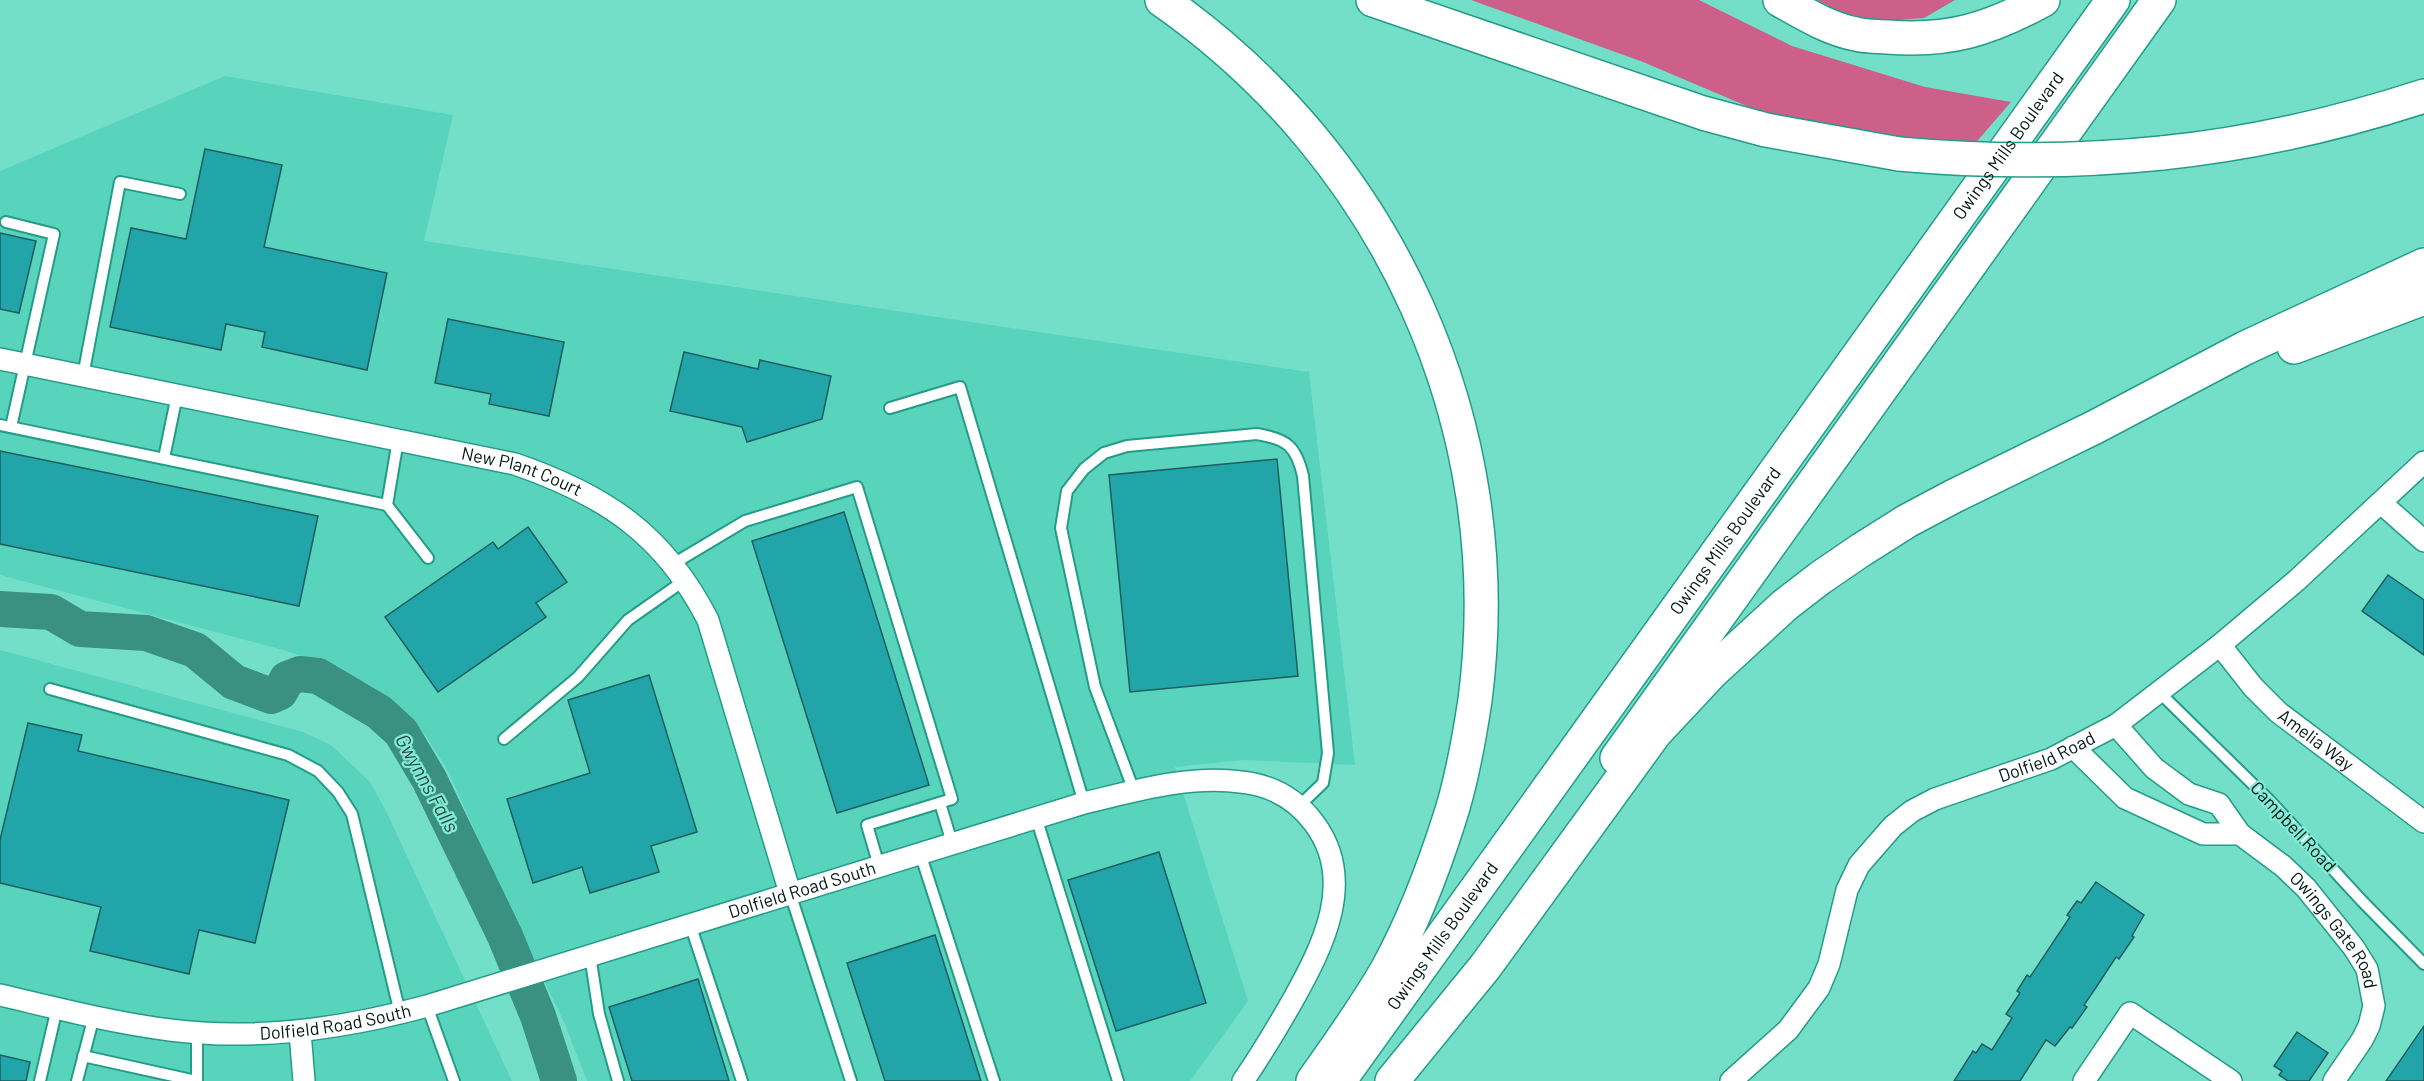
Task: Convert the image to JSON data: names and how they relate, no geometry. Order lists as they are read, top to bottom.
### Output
{
  "streets": {
    "main road": ["Owings Mills Boulevard"],
    "street": [
      "New Plant Court",
      "Amelia Way",
      "Dolfield Road",
      "Dolfield Road South",
      "Owings Gate Road"
    ],
    "lane": ["Campbell Road"]
  },
  "crossings": [
    ["New Plant Court", "Dolfield Road South"],
    ["Amelia Way", "Dolfield Road"],
    ["Dolfield Road", "Campbell Road"],
    ["Dolfield Road", "Owings Gate Road"]
  ],
  "water": ["Gwynns Falls"]
}
